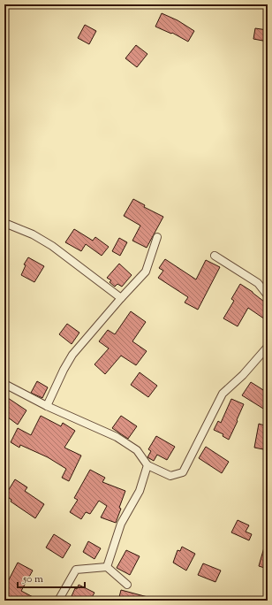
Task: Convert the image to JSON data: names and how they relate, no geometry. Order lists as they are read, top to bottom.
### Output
{
  "scale_bar": "50 m"
}
